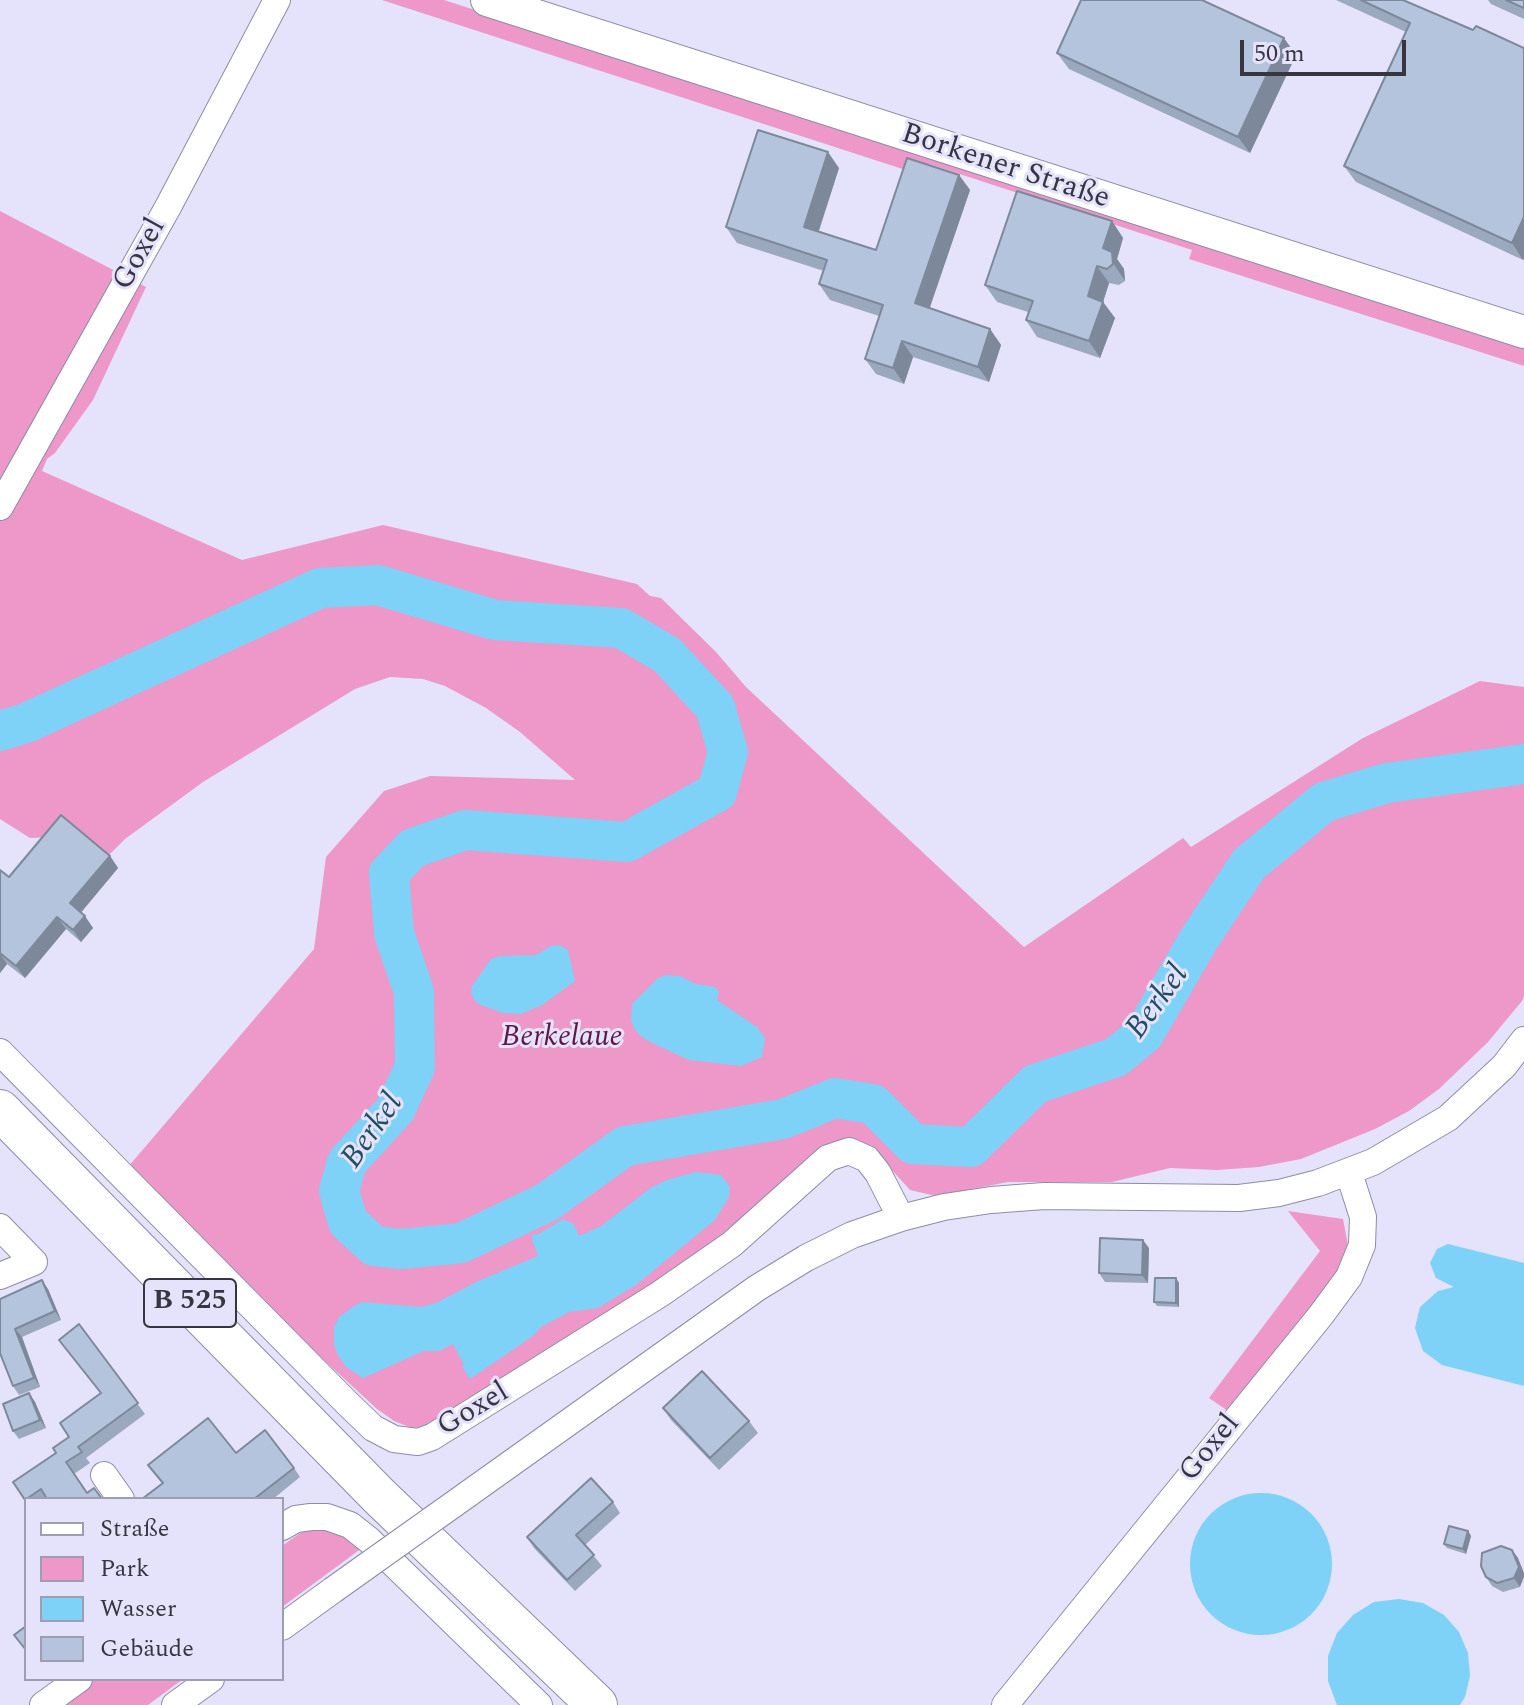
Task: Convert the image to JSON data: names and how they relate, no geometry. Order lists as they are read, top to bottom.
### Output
{
  "streets": {
    "main road": ["B 525"],
    "street": ["Borkener Straße", "Goxel"]
  },
  "water": ["Berkel"],
  "parks": ["Berkelaue"],
  "legend": [
    "Straße",
    "Park",
    "Wasser",
    "Gebäude"
  ],
  "scale_bar": "50 m"
}
